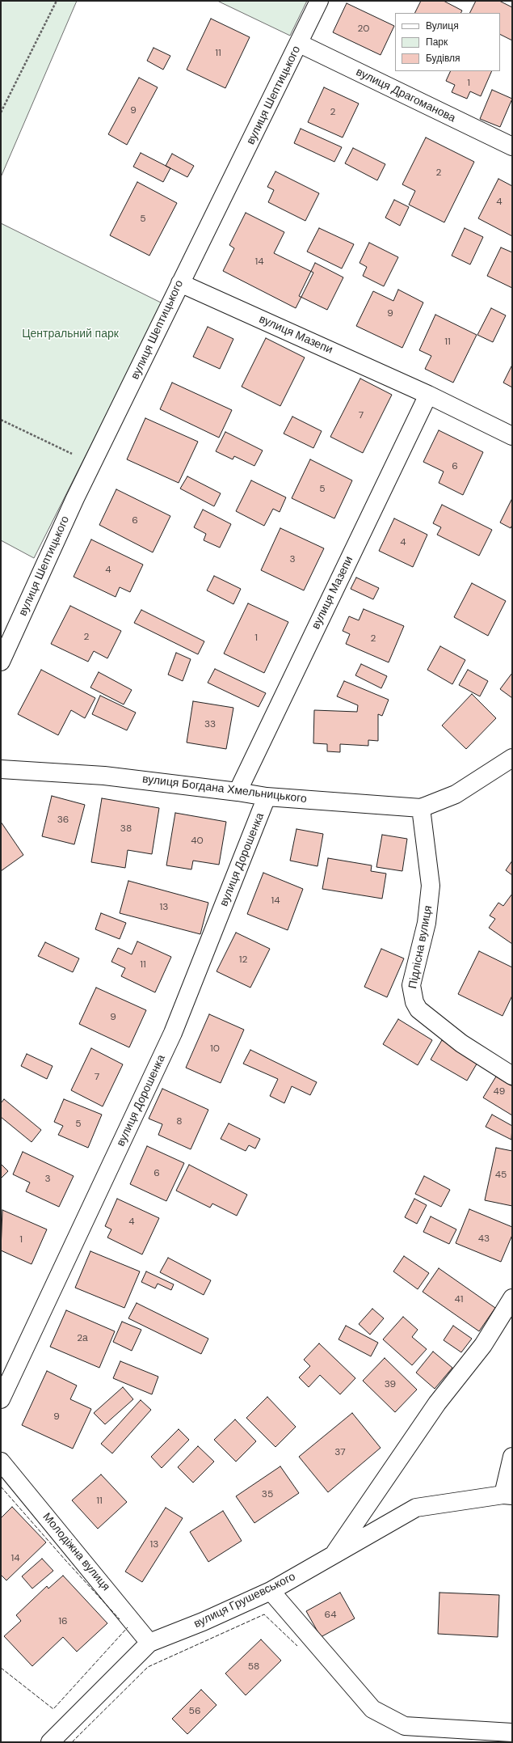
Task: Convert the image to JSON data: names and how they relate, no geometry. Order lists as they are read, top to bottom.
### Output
{
  "streets": {
    "street": [
      "вулиця Шептицького",
      "вулиця Драгоманова",
      "вулиця Мазепи",
      "вулиця Богдана Хмельницького",
      "вулиця Дорошенка",
      "Підлісна вулиця",
      "Молодіжна вулиця",
      "вулиця Грушевського"
    ]
  },
  "crossings": [
    ["вулиця Шептицького", "вулиця Драгоманова"],
    ["вулиця Шептицького", "вулиця Мазепи"],
    ["вулиця Мазепи", "вулиця Богдана Хмельницького"],
    ["вулиця Богдана Хмельницького", "вулиця Дорошенка"],
    ["вулиця Богдана Хмельницького", "Підлісна вулиця"],
    ["Молодіжна вулиця", "вулиця Грушевського"]
  ],
  "parks": ["Центральний парк"],
  "house_numbers": [
    "20",
    "11",
    "1",
    "9",
    "2",
    "2",
    "4",
    "5",
    "14",
    "9",
    "11",
    "7",
    "6",
    "5",
    "6",
    "4",
    "3",
    "4",
    "2",
    "1",
    "2",
    "33",
    "36",
    "38",
    "40",
    "14",
    "13",
    "12",
    "11",
    "9",
    "10",
    "7",
    "49",
    "8",
    "5",
    "6",
    "45",
    "3",
    "4",
    "43",
    "1",
    "41",
    "2а",
    "39",
    "9",
    "37",
    "35",
    "11",
    "13",
    "14",
    "64",
    "16",
    "58",
    "56"
  ],
  "legend": ["Вулиця", "Парк", "Будівля"]
}
